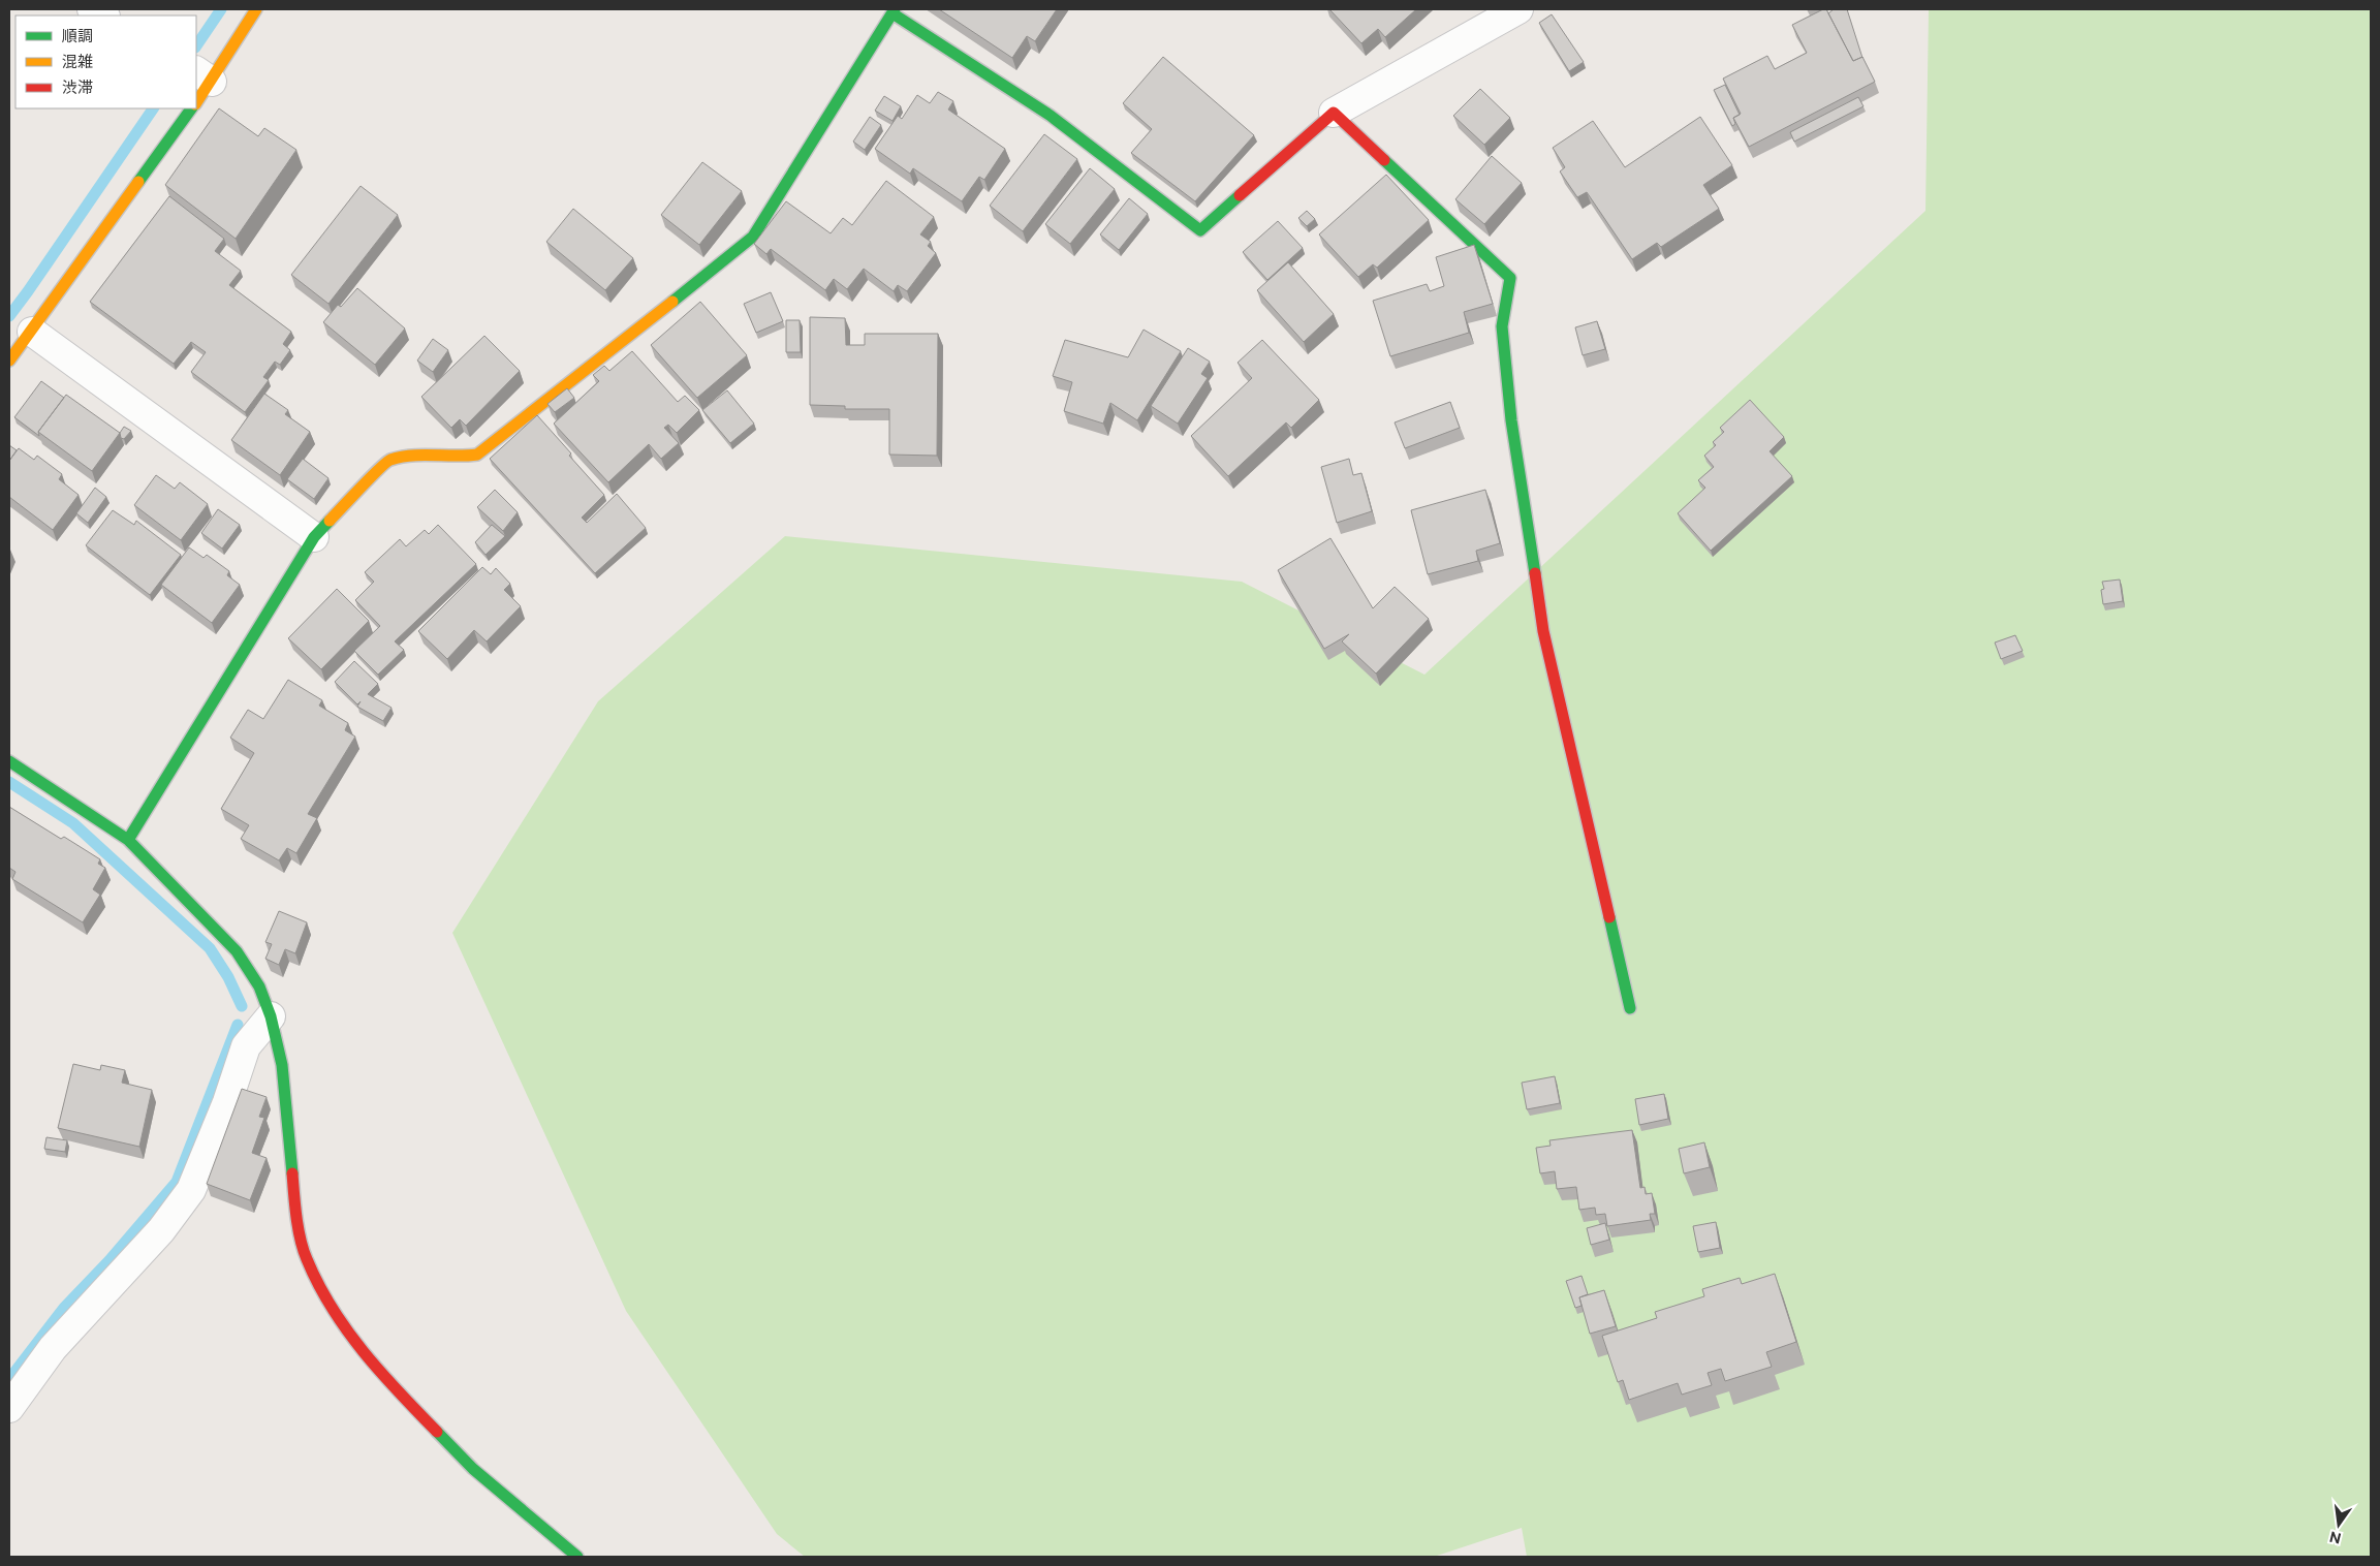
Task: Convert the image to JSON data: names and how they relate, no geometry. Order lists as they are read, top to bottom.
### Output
{
  "legend": ["順調", "混雑", "渋滞"],
  "north": "bottom"
}
